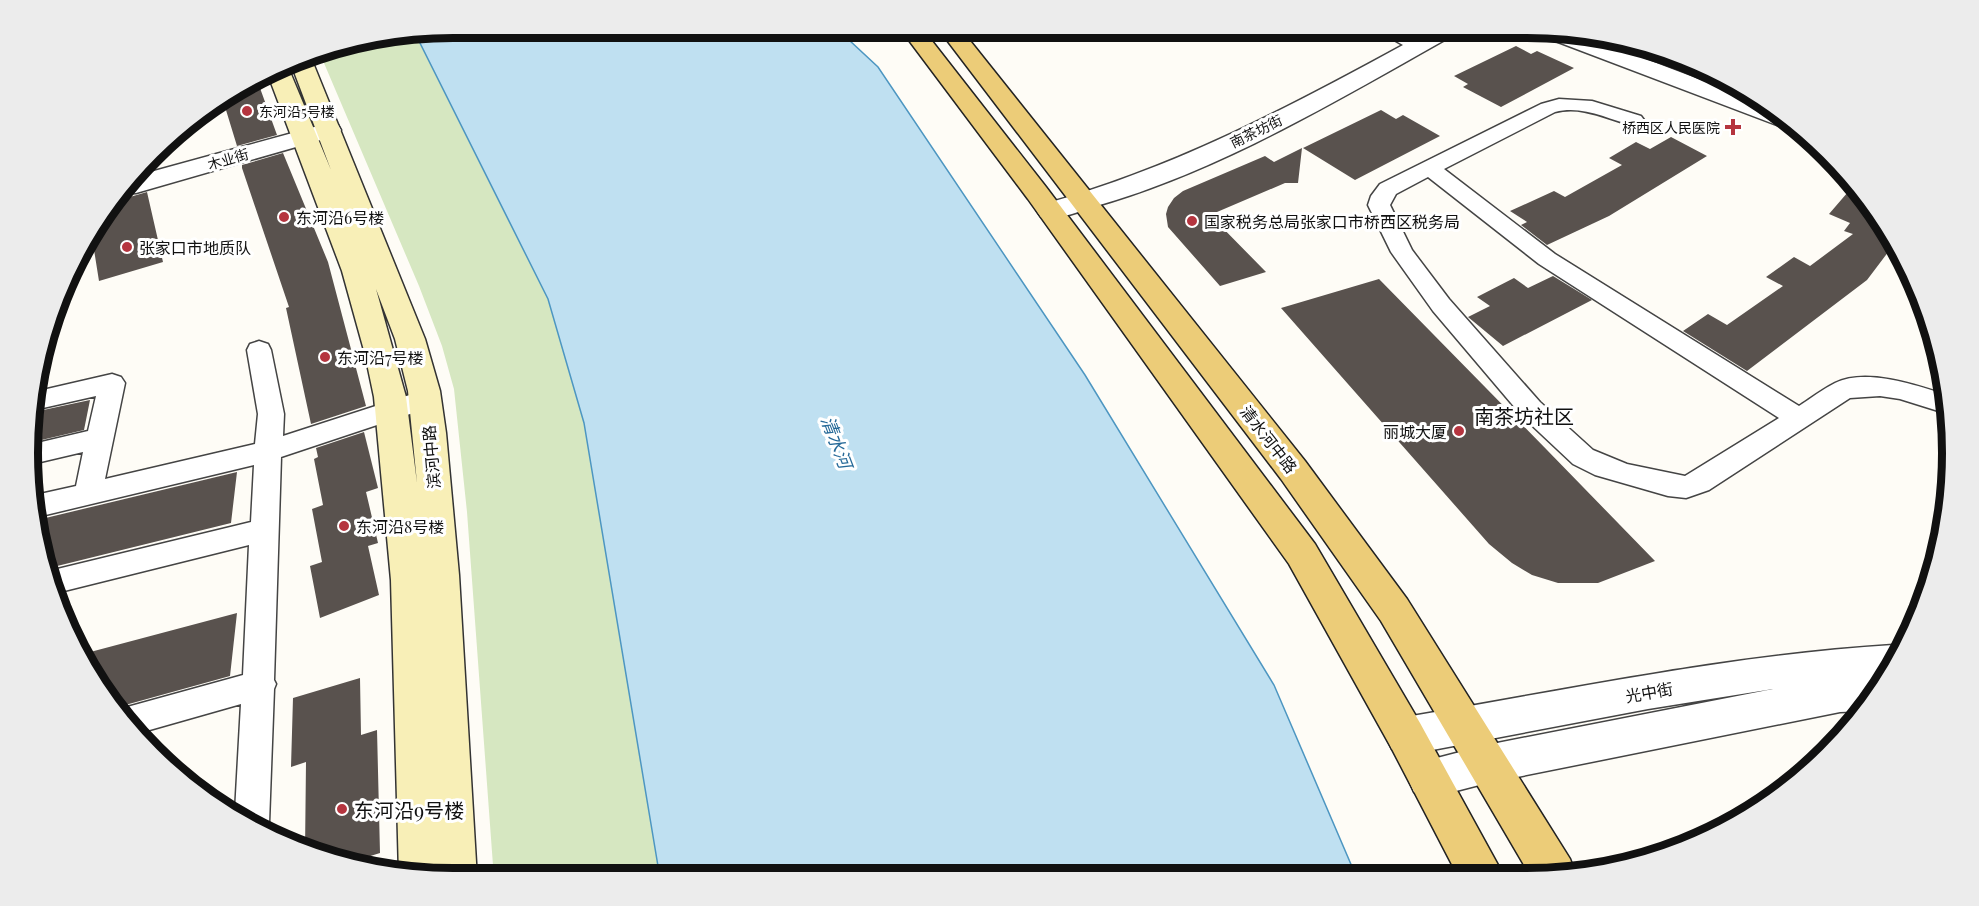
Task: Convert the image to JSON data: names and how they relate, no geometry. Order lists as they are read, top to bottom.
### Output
{
  "streets": {
    "main road": ["清水河中路", "滨河中路"],
    "street": ["南茶坊街", "木业街", "光中街"]
  },
  "crossings": [
    ["南茶坊街", "清水河中路"],
    ["木业街", "滨河中路"],
    ["清水河中路", "光中街"]
  ],
  "districts": ["南茶坊社区"],
  "water": ["清水河"],
  "places": {
    "other": [
      "东河沿5号楼",
      "东河沿6号楼",
      "国家税务总局张家口市桥西区税务局",
      "张家口市地质队",
      "东河沿7号楼",
      "丽城大厦",
      "东河沿8号楼",
      "东河沿9号楼"
    ],
    "health": ["桥西区人民医院"]
  }
}
